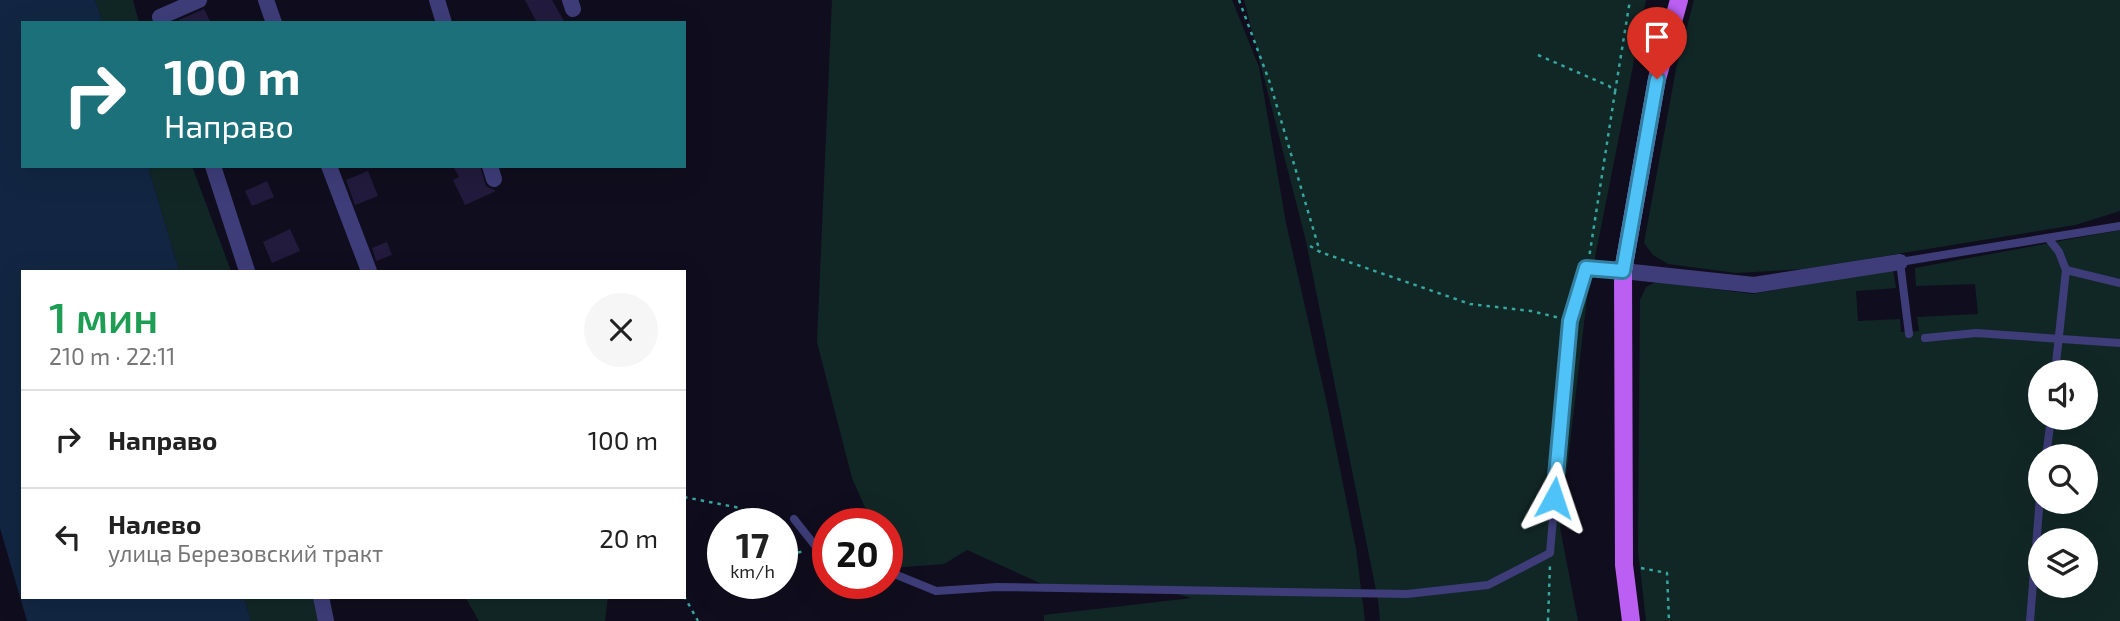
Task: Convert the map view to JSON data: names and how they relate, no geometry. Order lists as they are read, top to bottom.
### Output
{
  "page": {
    "turn": ["100 m", "Направо"],
    "heading": ["1 мин", "210 m · 22:11"],
    "list": [
      {
        "name": "Направо",
        "value": "100 m"
      },
      {
        "name": "Налево",
        "note": "улица Березовский тракт",
        "value": "20 m"
      }
    ],
    "speed": "17 km/h",
    "limit": "20"
  }
}
